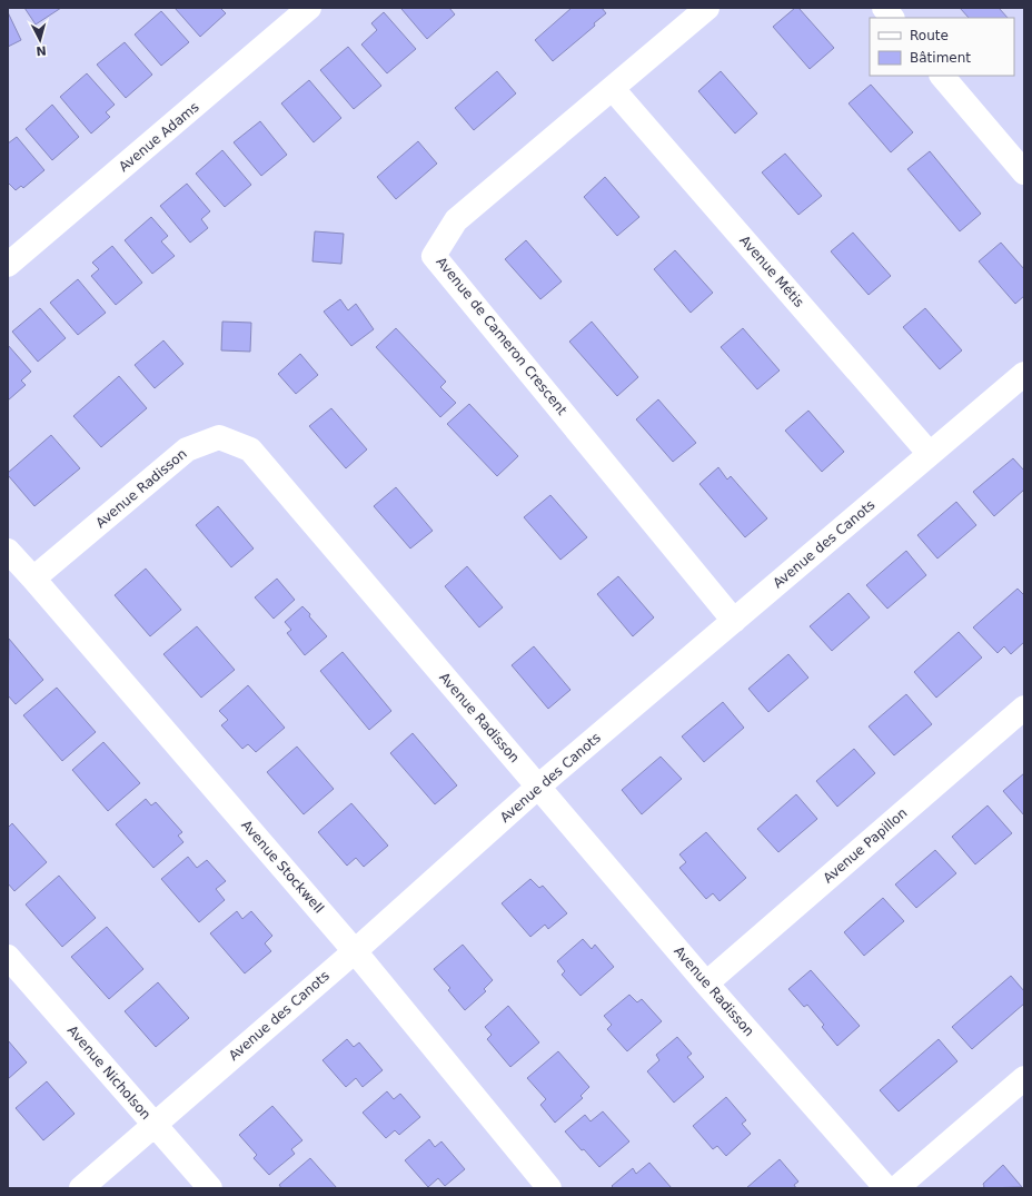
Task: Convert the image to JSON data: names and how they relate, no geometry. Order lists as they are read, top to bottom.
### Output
{
  "streets": {
    "street": [
      "Avenue Adams",
      "Avenue Métis",
      "Avenue de Cameron Crescent",
      "Avenue Radisson",
      "Avenue des Canots",
      "Avenue Papillon",
      "Avenue Stockwell",
      "Avenue Nicholson"
    ]
  },
  "crossings": [
    ["Avenue Métis", "Avenue de Cameron Crescent"],
    ["Avenue Métis", "Avenue des Canots"],
    ["Avenue de Cameron Crescent", "Avenue des Canots"],
    ["Avenue Radisson", "Avenue des Canots"],
    ["Avenue Radisson", "Avenue Papillon"],
    ["Avenue Radisson", "Avenue Stockwell"],
    ["Avenue des Canots", "Avenue Stockwell"],
    ["Avenue des Canots", "Avenue Nicholson"]
  ],
  "legend": ["Route", "Bâtiment"],
  "north": "bottom"
}
